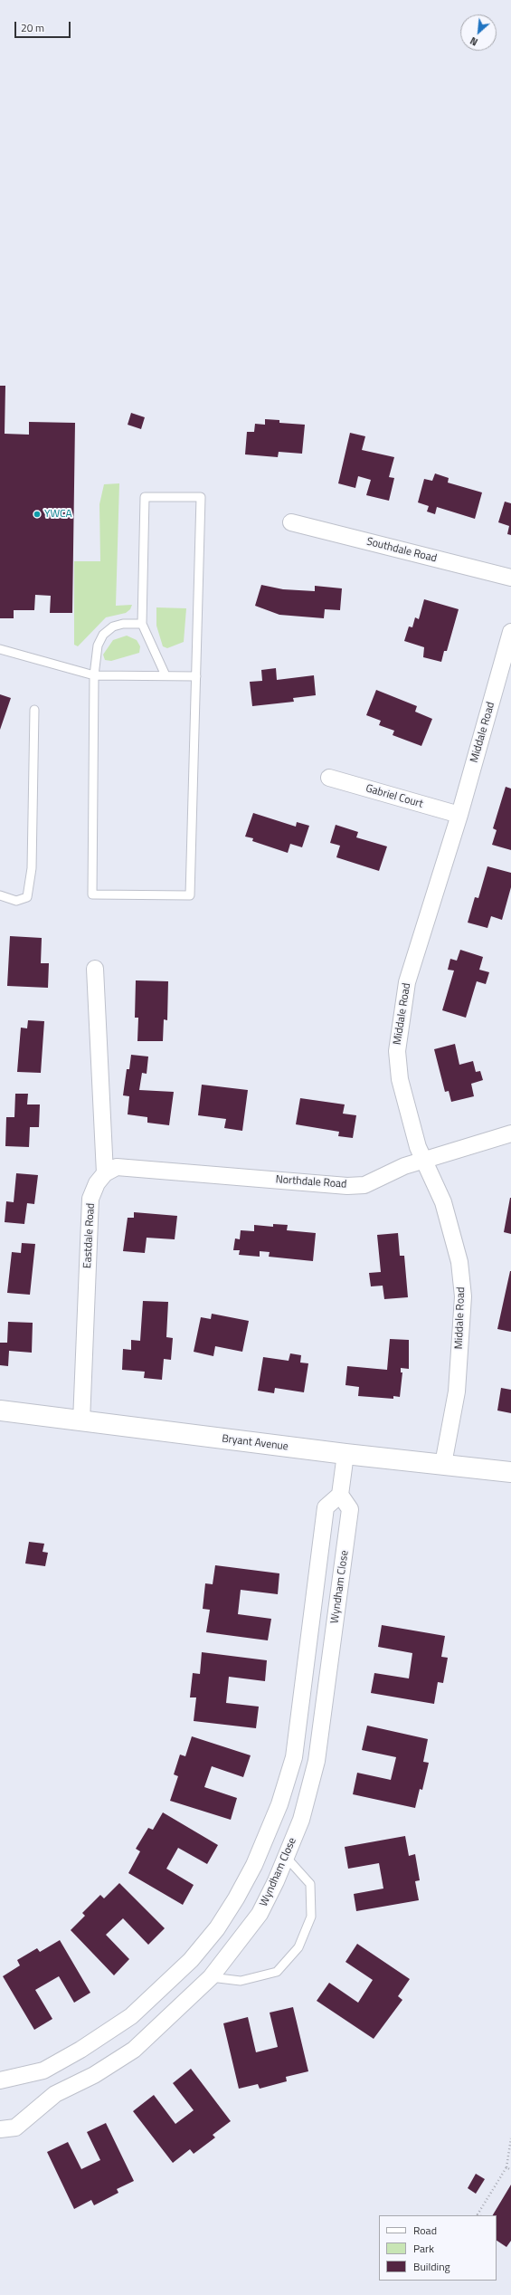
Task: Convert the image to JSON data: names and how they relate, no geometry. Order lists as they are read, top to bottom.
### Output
{
  "streets": {
    "street": [
      "Southdale Road",
      "Middale Road",
      "Gabriel Court",
      "Northdale Road",
      "Eastdale Road",
      "Bryant Avenue",
      "Wyndham Close"
    ]
  },
  "crossings": [
    ["Middale Road", "Gabriel Court"],
    ["Middale Road", "Northdale Road"],
    ["Middale Road", "Bryant Avenue"],
    ["Northdale Road", "Eastdale Road"],
    ["Eastdale Road", "Bryant Avenue"]
  ],
  "places": ["YWCA"],
  "legend": ["Road", "Park", "Building"],
  "scale_bar": "20 m",
  "north": "bottom left"
}
